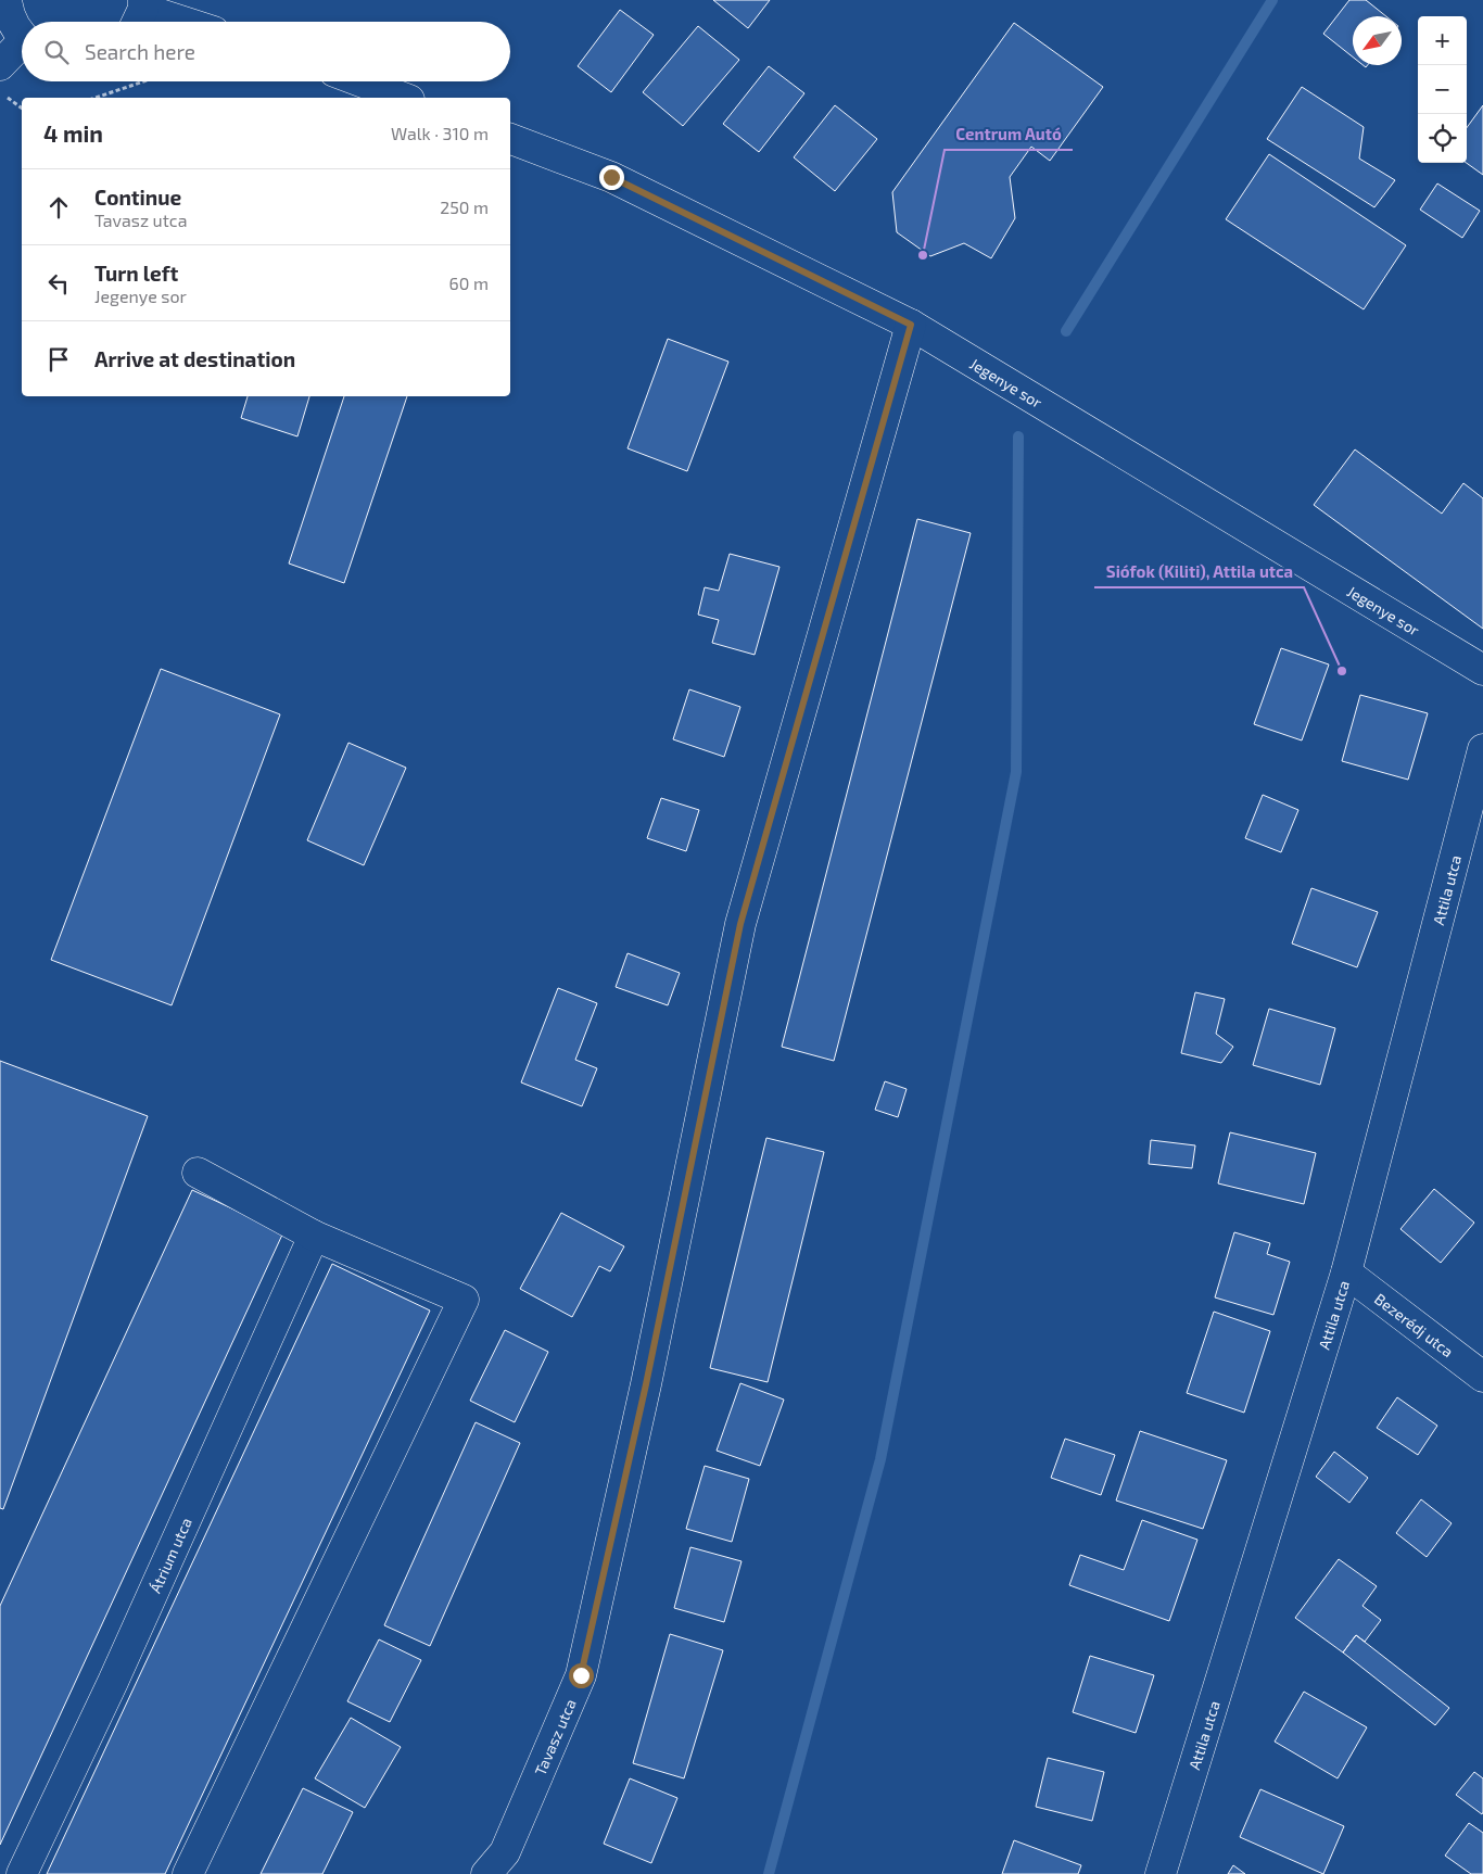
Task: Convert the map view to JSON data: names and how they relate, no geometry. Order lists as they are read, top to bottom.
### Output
{
  "streets": {
    "street": [
      "Jegenye sor",
      "Attila utca",
      "Bezerédj utca",
      "Átrium utca",
      "Tavasz utca"
    ]
  },
  "crossings": [
    ["Jegenye sor", "Tavasz utca"],
    ["Attila utca", "Bezerédj utca"]
  ],
  "places": ["Centrum Autó", "Siófok (Kiliti), Attila utca"],
  "north": "bottom left",
  "page": {
    "map_buttons": ["+", "−"],
    "search": "Search here",
    "heading": ["4 min", "Walk · 310 m"],
    "list": [
      ["Continue", "Tavasz utca", "250 m"],
      ["Turn left", "Jegenye sor", "60 m"],
      "Arrive at destination"
    ]
  }
}
